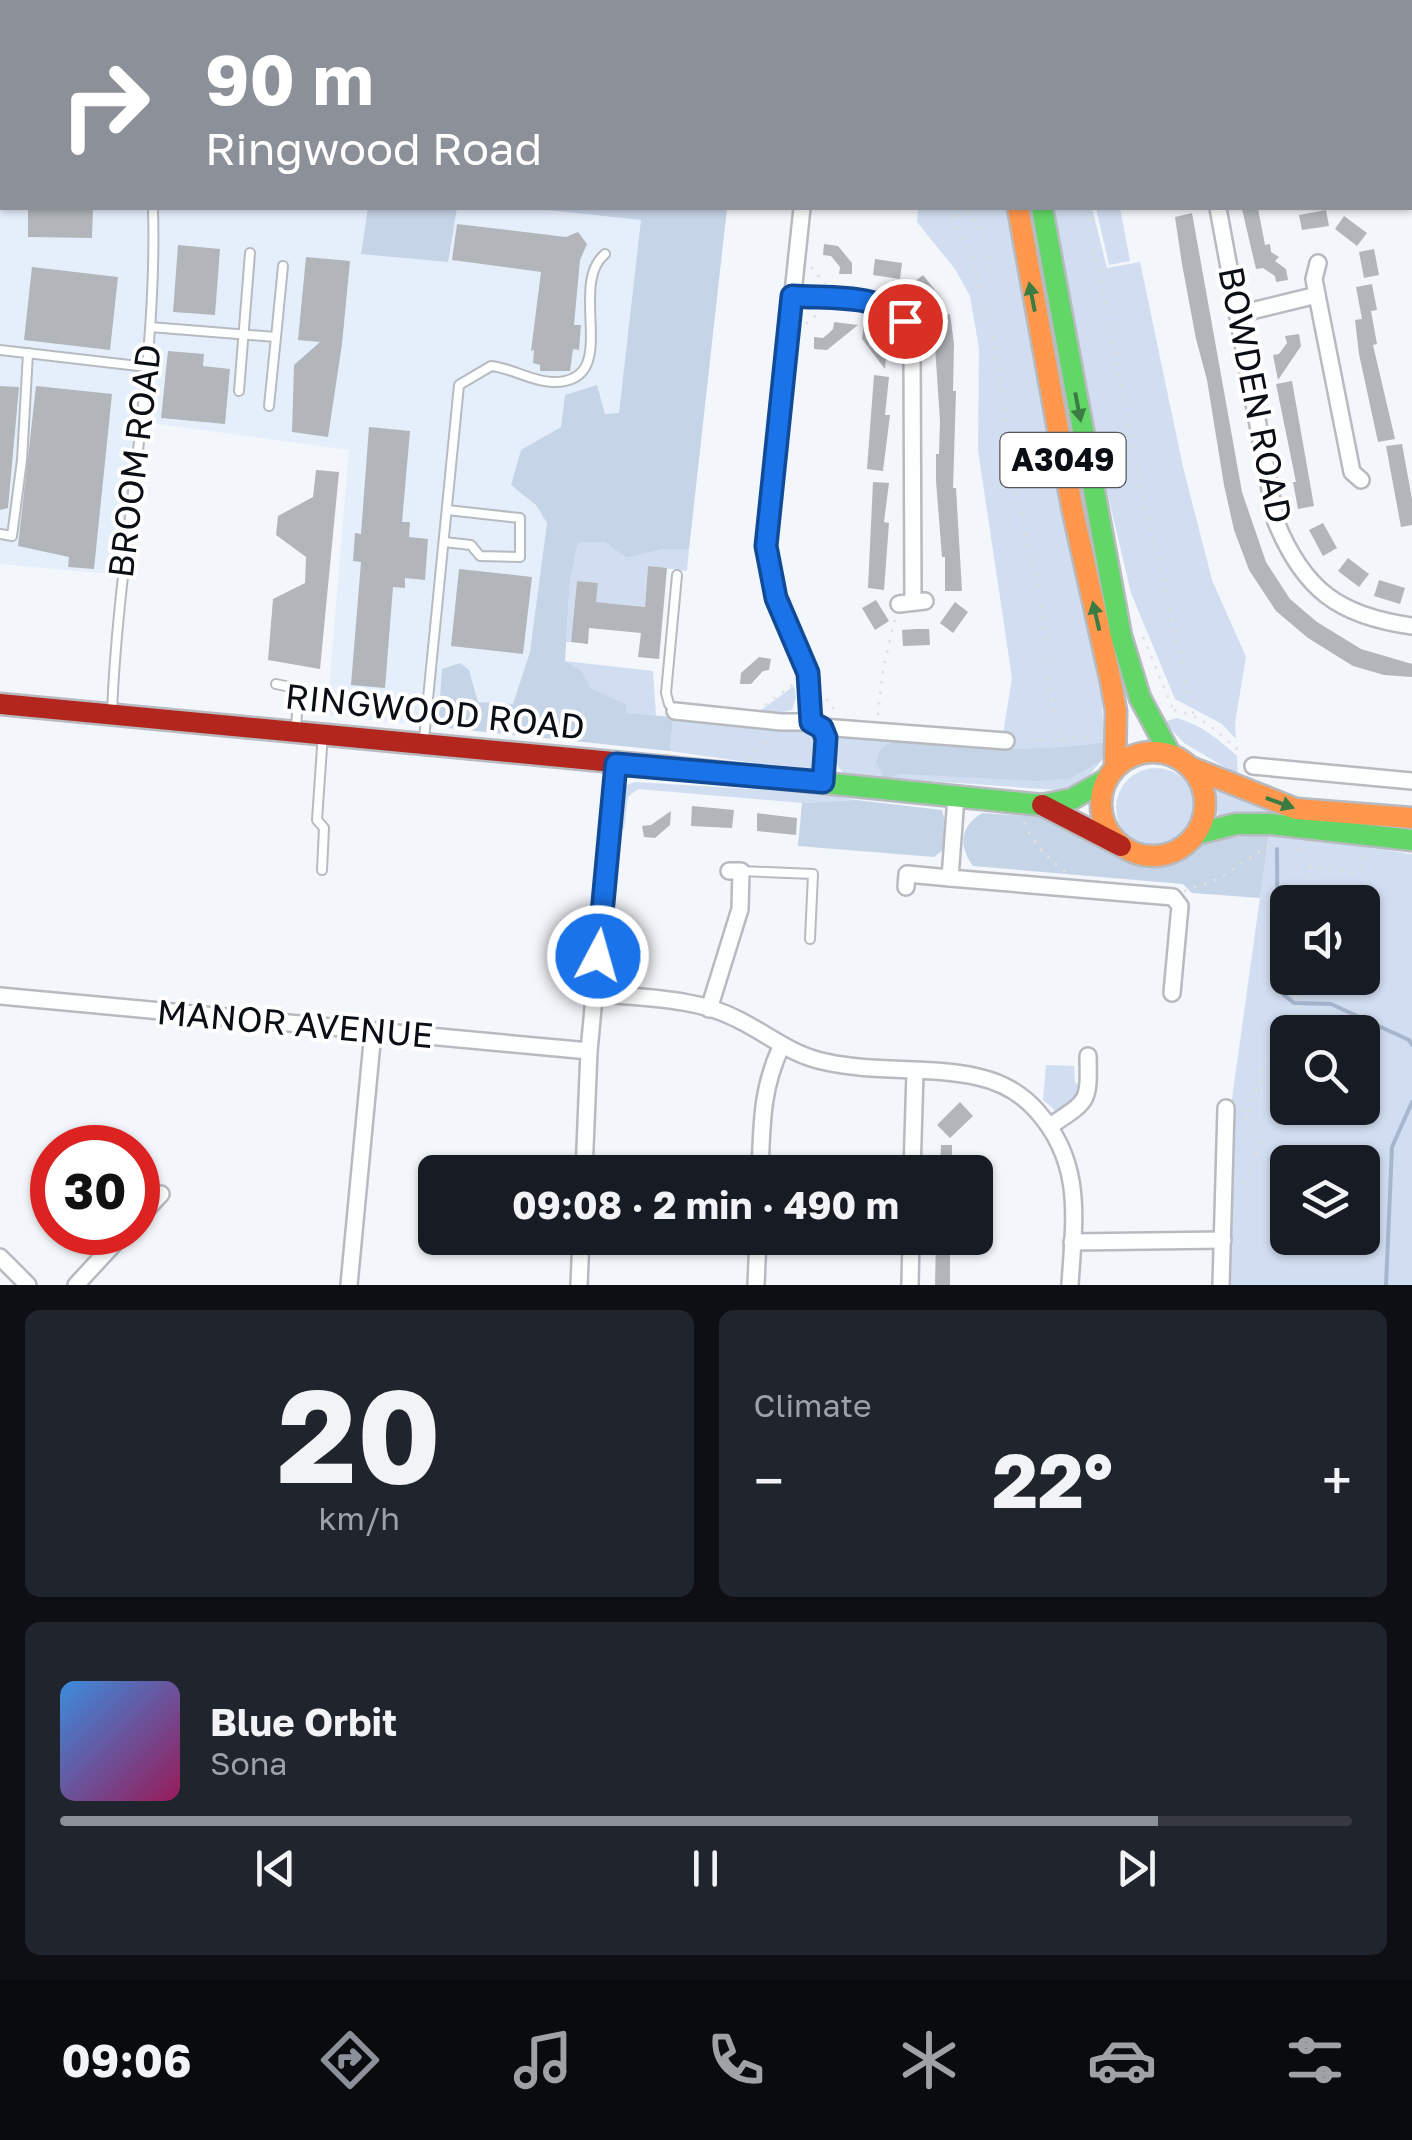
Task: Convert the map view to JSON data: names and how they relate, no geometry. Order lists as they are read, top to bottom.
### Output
{
  "streets": {
    "main road": ["A3049", "RINGWOOD ROAD"],
    "street": ["BOWDEN ROAD", "MANOR AVENUE"],
    "lane": ["BROOM ROAD"]
  },
  "crossings": [
    ["A3049", "RINGWOOD ROAD"],
    ["BROOM ROAD", "RINGWOOD ROAD"]
  ],
  "page": {
    "turn": ["90 m", "Ringwood Road"],
    "limit": "30",
    "trip": "09:08 · 2 min · 490 m",
    "tile": [
      ["20", "km/h"],
      "Climate"
    ],
    "heat": ["−", "22°", "+"],
    "song": ["Blue Orbit", "Sona"],
    "tabs": "09:06"
  }
}
